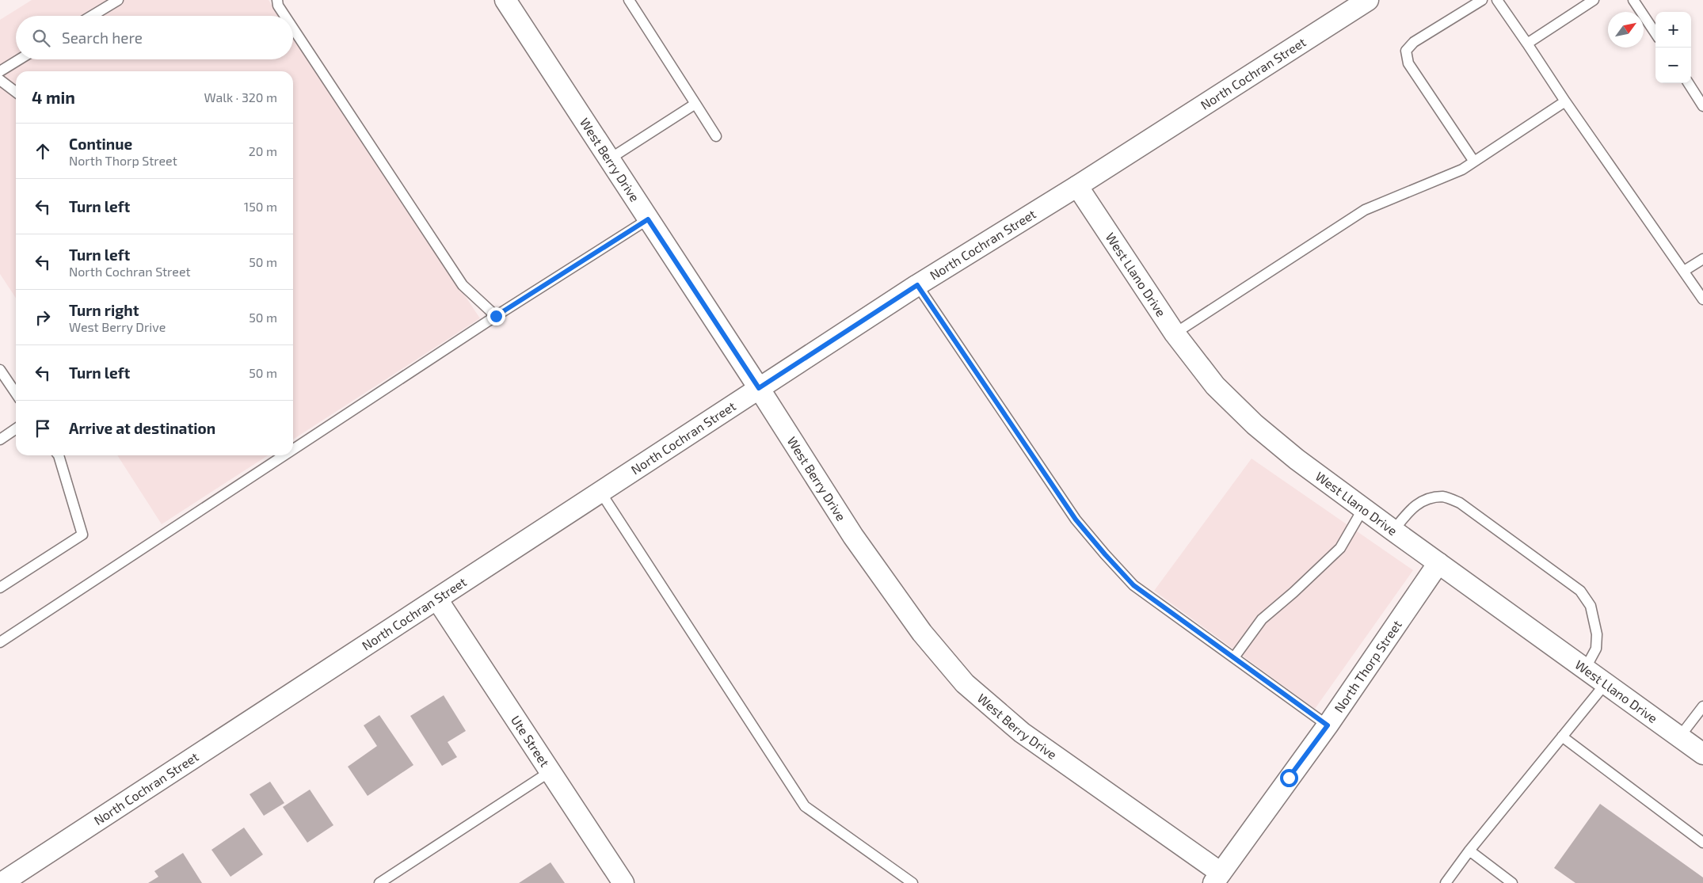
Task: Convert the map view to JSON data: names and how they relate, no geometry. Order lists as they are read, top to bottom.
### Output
{
  "streets": {
    "street": [
      "North Cochran Street",
      "West Berry Drive",
      "West Llano Drive",
      "North Thorp Street",
      "Ute Street"
    ]
  },
  "crossings": [
    ["North Cochran Street", "West Berry Drive"],
    ["North Cochran Street", "West Llano Drive"],
    ["North Cochran Street", "Ute Street"],
    ["West Berry Drive", "North Thorp Street"],
    ["West Llano Drive", "North Thorp Street"]
  ],
  "north": "top right",
  "page": {
    "map_buttons": ["+", "−"],
    "search": "Search here",
    "heading": ["4 min", "Walk · 320 m"],
    "list": [
      ["Continue", "North Thorp Street", "20 m"],
      ["Turn left", "150 m"],
      ["Turn left", "North Cochran Street", "50 m"],
      ["Turn right", "West Berry Drive", "50 m"],
      ["Turn left", "50 m"],
      "Arrive at destination"
    ]
  }
}
